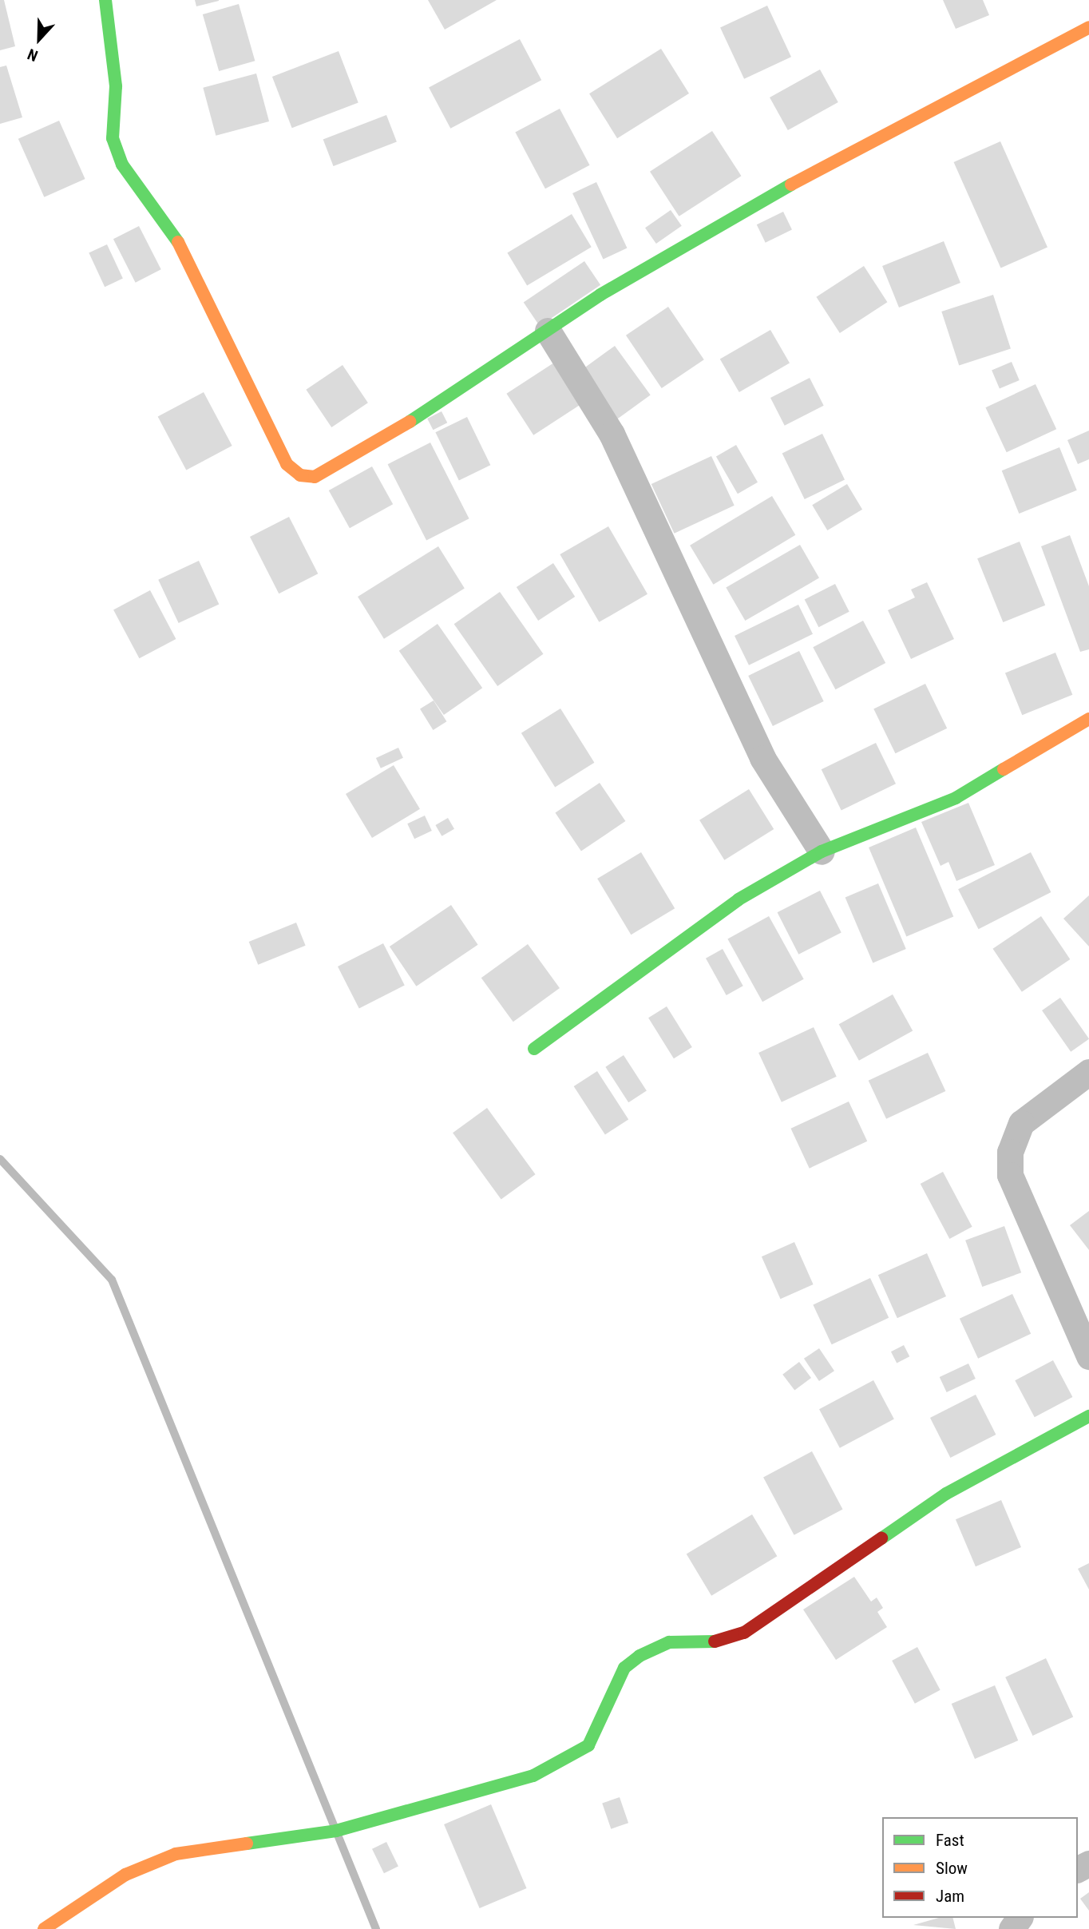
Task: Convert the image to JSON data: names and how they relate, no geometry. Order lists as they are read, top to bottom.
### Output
{
  "legend": ["Fast", "Slow", "Jam"],
  "north": "bottom"
}
